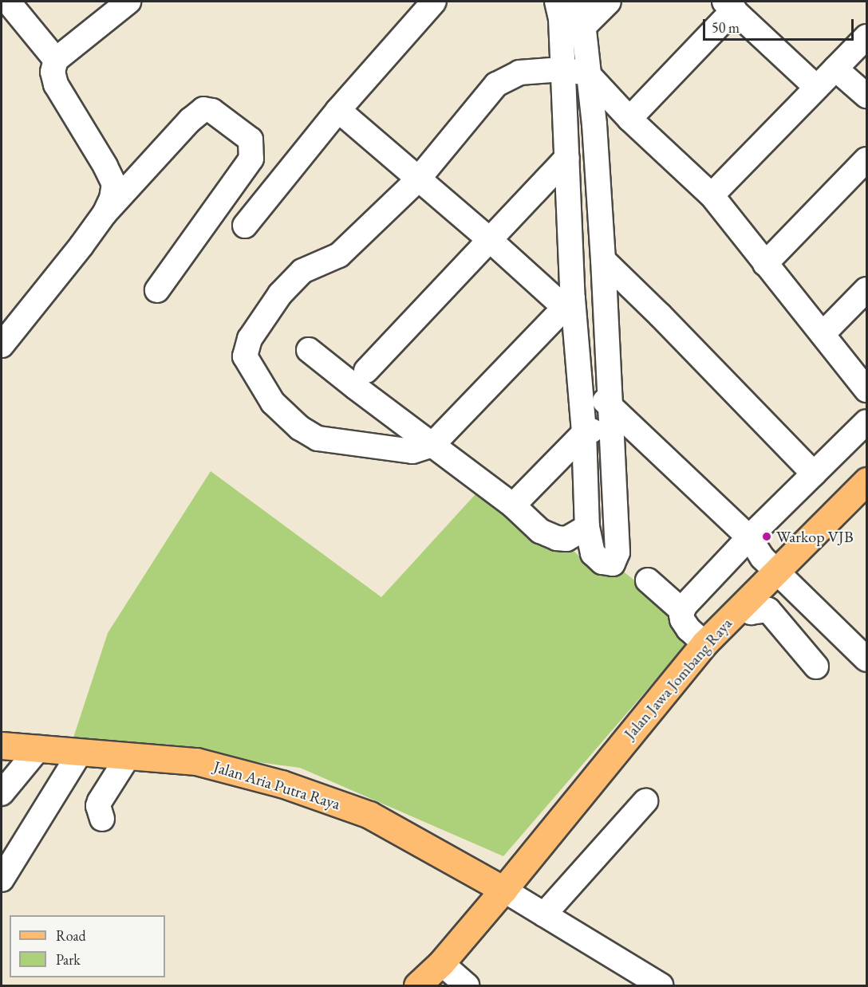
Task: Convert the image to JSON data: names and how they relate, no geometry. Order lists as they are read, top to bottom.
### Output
{
  "streets": {
    "main road": ["Jalan Jawa Jombang Raya", "Jalan Aria Putra Raya"]
  },
  "crossings": [
    ["Jalan Jawa Jombang Raya", "Jalan Aria Putra Raya"]
  ],
  "places": ["Warkop VJB"],
  "legend": ["Road", "Park"],
  "scale_bar": "50 m"
}
